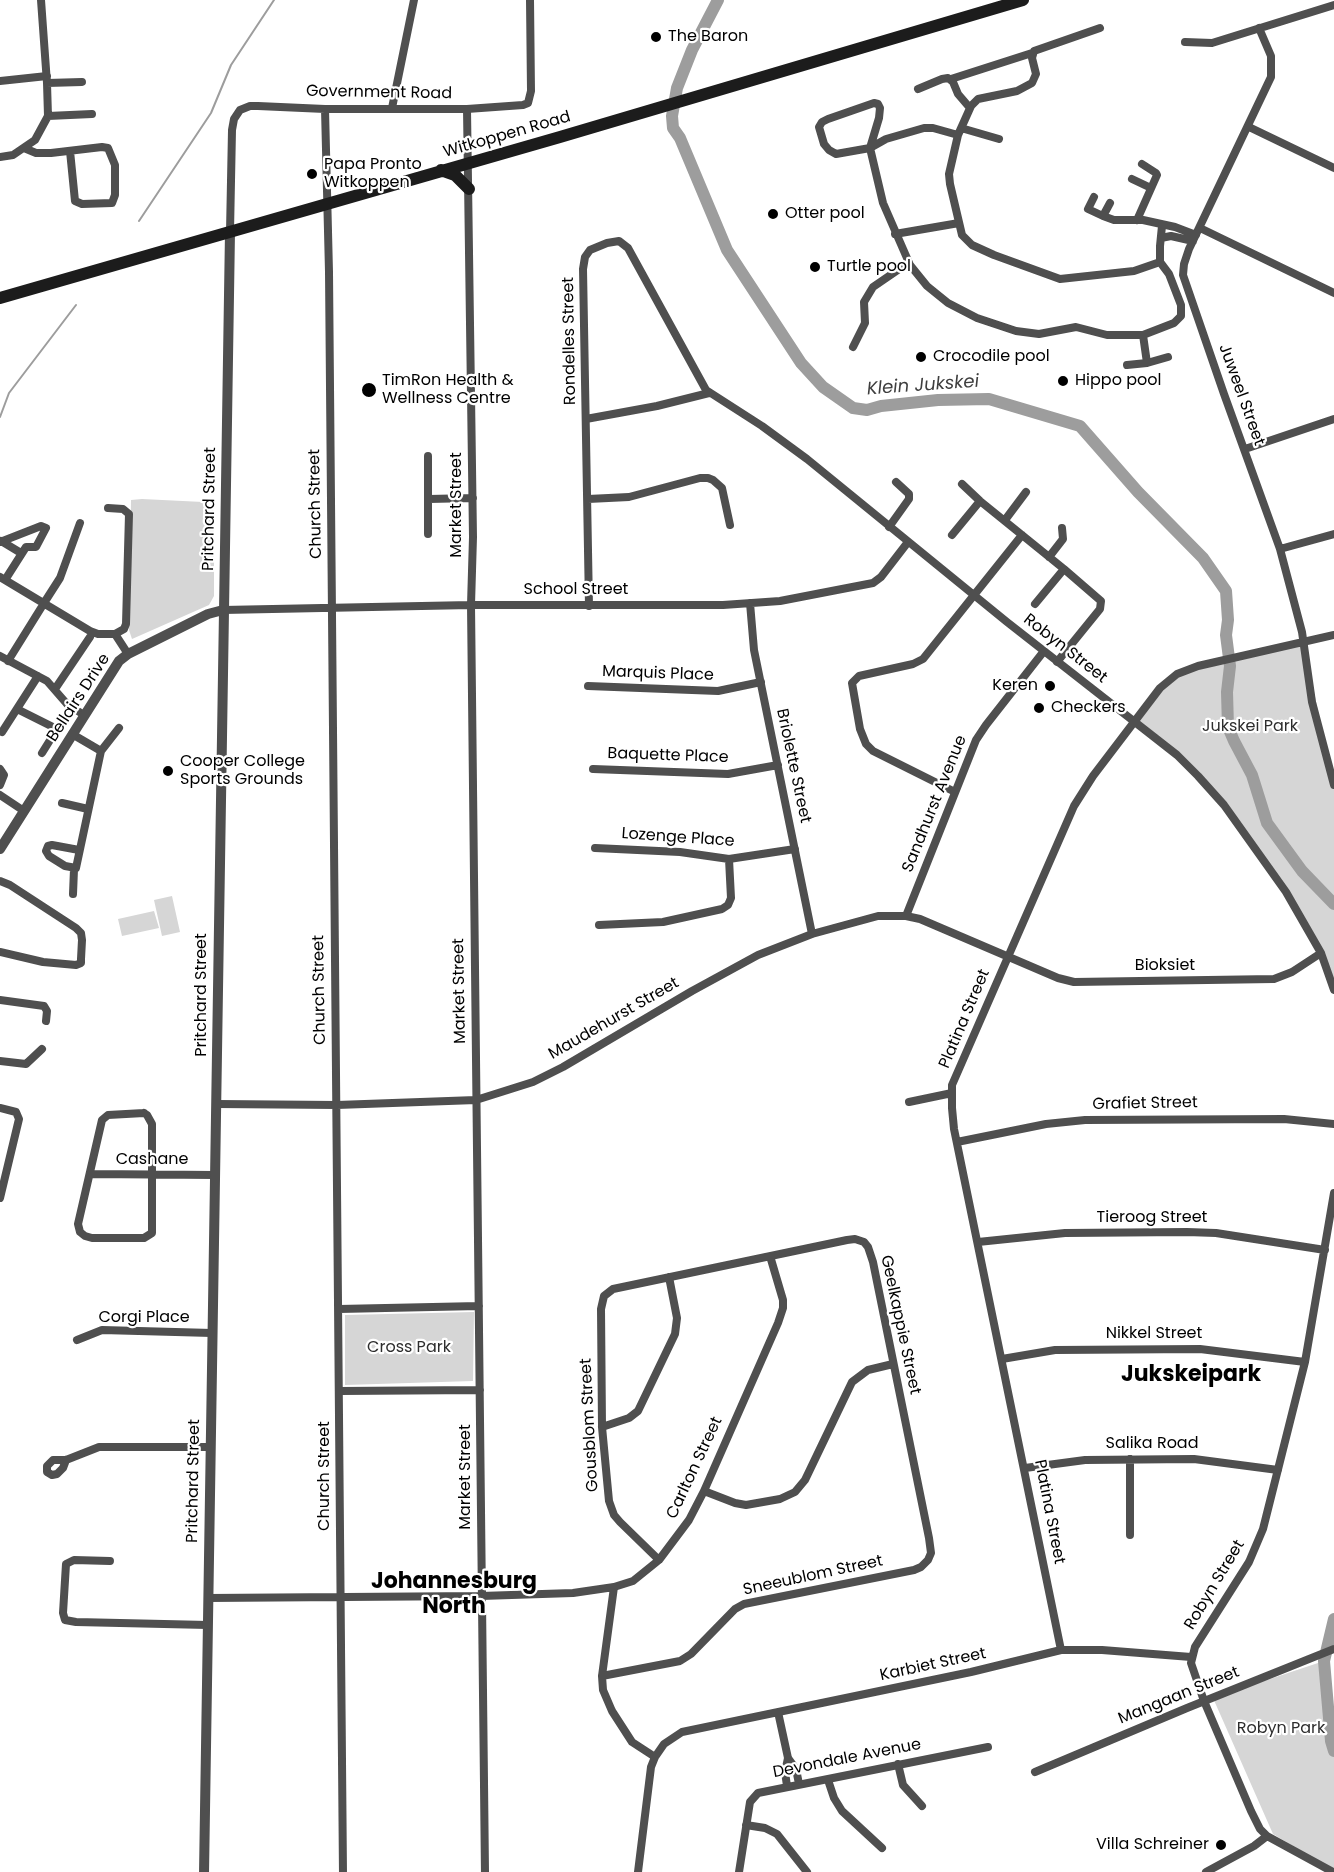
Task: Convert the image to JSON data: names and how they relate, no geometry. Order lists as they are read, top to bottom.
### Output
{
  "streets": {
    "main road": ["Witkoppen Road"],
    "street": [
      "Government Road",
      "Rondelles Street",
      "Juweel Street",
      "Church Street",
      "Market Street",
      "Pritchard Street",
      "School Street",
      "Robyn Street",
      "Marquis Place",
      "Bellairs Drive",
      "Baquette Place",
      "Briolette Street",
      "Sandhurst Avenue",
      "Lozenge Place",
      "Bioksiet",
      "Maudehurst Street",
      "Platina Street",
      "Grafiet Street",
      "Cashane",
      "Tieroog Street",
      "Corgi Place",
      "Geelkappie Street",
      "Nikkel Street",
      "Gousblom Street",
      "Salika Road",
      "Carlton Street",
      "Sneeublom Street",
      "Karbiet Street",
      "Mangaan Street",
      "Devondale Avenue"
    ]
  },
  "crossings": [
    ["Government Road", "Church Street"],
    ["Government Road", "Market Street"],
    ["Government Road", "Pritchard Street"],
    ["Witkoppen Road", "Church Street"],
    ["Witkoppen Road", "Market Street"],
    ["Witkoppen Road", "Pritchard Street"],
    ["Rondelles Street", "School Street"],
    ["Rondelles Street", "Robyn Street"],
    ["Juweel Street", "Platina Street"],
    ["Church Street", "School Street"],
    ["Church Street", "Maudehurst Street"],
    ["Church Street", "Carlton Street"],
    ["Market Street", "School Street"],
    ["Market Street", "Maudehurst Street"],
    ["Market Street", "Carlton Street"],
    ["Pritchard Street", "School Street"],
    ["Pritchard Street", "Bellairs Drive"],
    ["Pritchard Street", "Maudehurst Street"],
    ["Pritchard Street", "Cashane"],
    ["Pritchard Street", "Corgi Place"],
    ["Pritchard Street", "Carlton Street"],
    ["School Street", "Robyn Street"],
    ["School Street", "Bellairs Drive"],
    ["School Street", "Briolette Street"],
    ["Robyn Street", "Sandhurst Avenue"],
    ["Robyn Street", "Bioksiet"],
    ["Robyn Street", "Platina Street"],
    ["Robyn Street", "Tieroog Street"],
    ["Robyn Street", "Nikkel Street"],
    ["Robyn Street", "Salika Road"],
    ["Robyn Street", "Karbiet Street"],
    ["Robyn Street", "Mangaan Street"],
    ["Marquis Place", "Briolette Street"],
    ["Baquette Place", "Briolette Street"],
    ["Briolette Street", "Lozenge Place"],
    ["Briolette Street", "Maudehurst Street"],
    ["Sandhurst Avenue", "Maudehurst Street"],
    ["Bioksiet", "Maudehurst Street"],
    ["Bioksiet", "Platina Street"],
    ["Maudehurst Street", "Platina Street"],
    ["Platina Street", "Grafiet Street"],
    ["Platina Street", "Tieroog Street"],
    ["Platina Street", "Nikkel Street"],
    ["Platina Street", "Salika Road"],
    ["Platina Street", "Karbiet Street"],
    ["Geelkappie Street", "Gousblom Street"],
    ["Geelkappie Street", "Carlton Street"],
    ["Geelkappie Street", "Sneeublom Street"],
    ["Gousblom Street", "Carlton Street"]
  ],
  "districts": ["Jukskeipark", "Johannesburg North"],
  "water": ["Klein Jukskei"],
  "parks": ["Jukskei Park", "Cross Park", "Robyn Park"],
  "places": [
    "The Baron",
    "Papa Pronto Witkoppen",
    "Otter pool",
    "Turtle pool",
    "Crocodile pool",
    "Hippo pool",
    "TimRon Health & Wellness Centre",
    "Keren",
    "Checkers",
    "Cooper College Sports Grounds",
    "Villa Schreiner"
  ]
}
